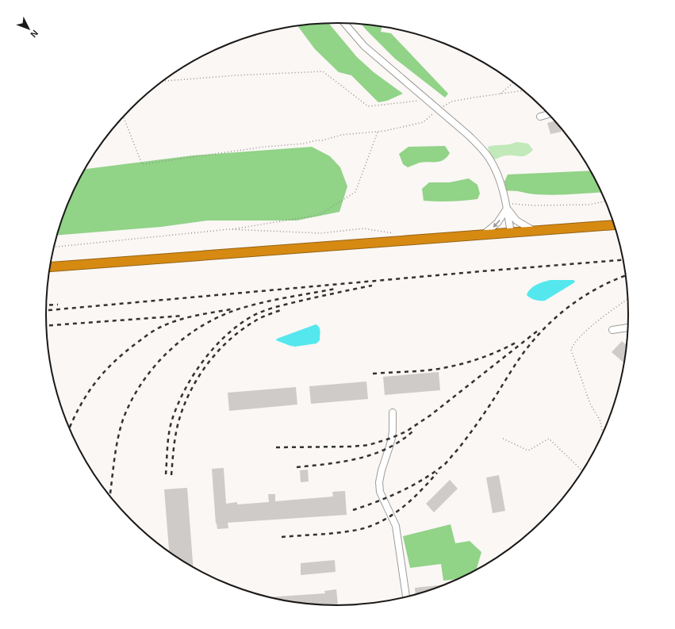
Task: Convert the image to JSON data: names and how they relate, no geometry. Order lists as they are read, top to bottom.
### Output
{
  "north": "bottom right"
}
